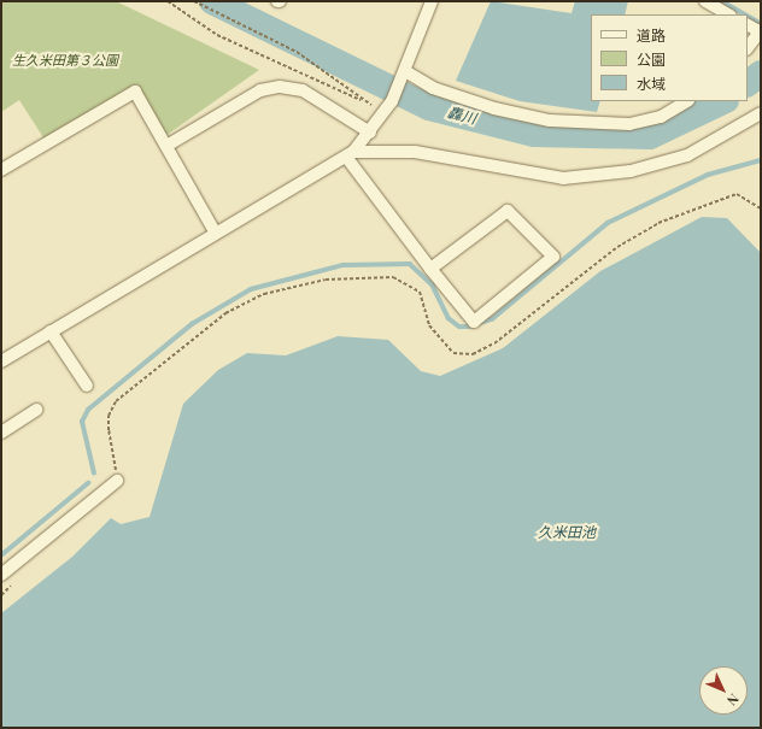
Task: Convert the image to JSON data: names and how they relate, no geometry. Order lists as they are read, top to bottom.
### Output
{
  "water": ["轟川", "久米田池"],
  "parks": ["生久米田第３公園"],
  "legend": ["道路", "公園", "水域"],
  "north": "bottom right"
}
